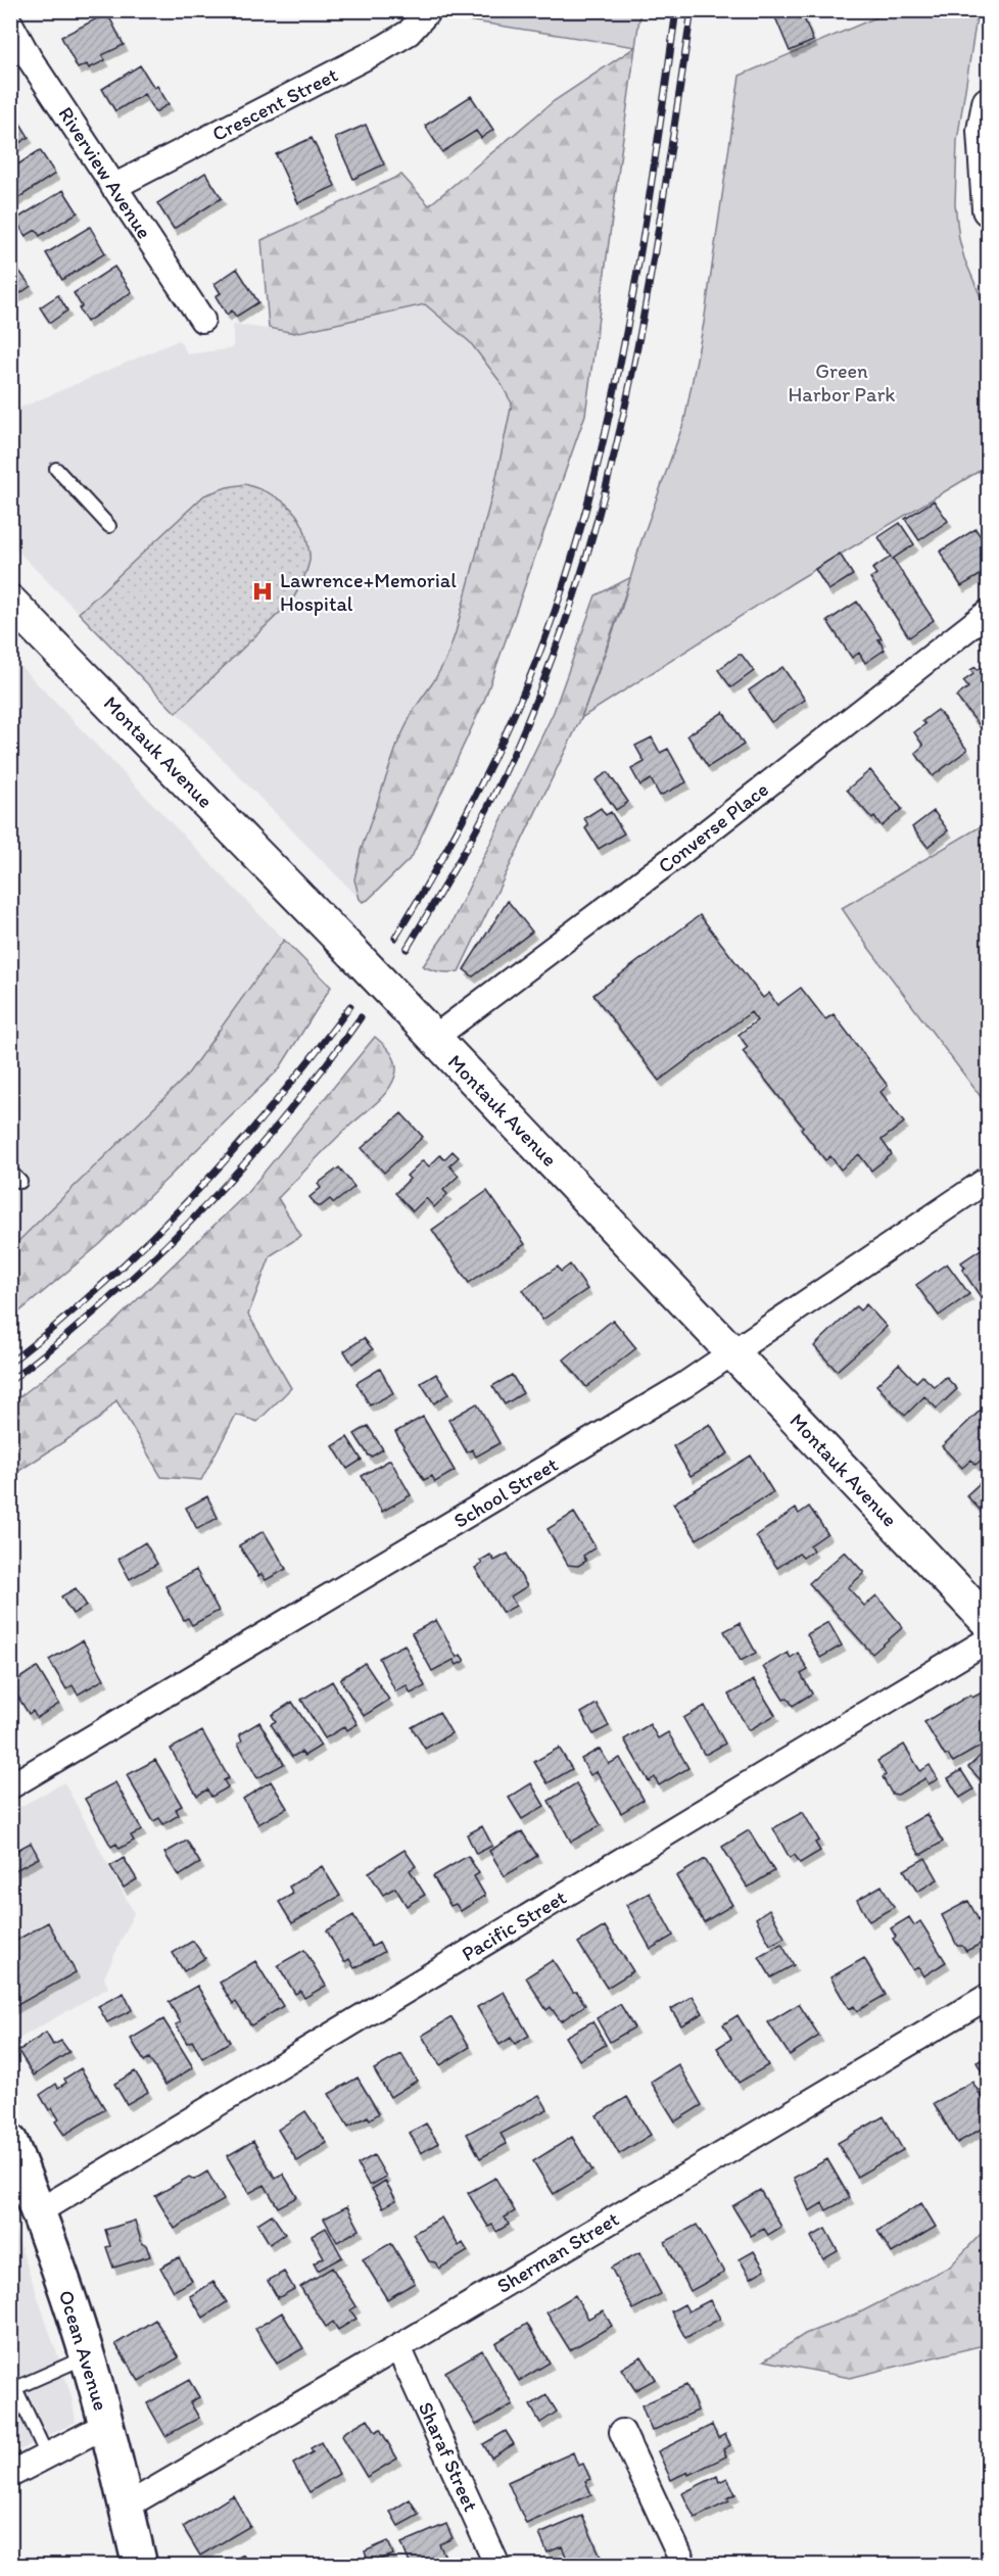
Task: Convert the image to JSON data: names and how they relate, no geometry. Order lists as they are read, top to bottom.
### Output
{
  "streets": {
    "main road": ["Ocean Avenue"],
    "street": [
      "Crescent Street",
      "Riverview Avenue",
      "Montauk Avenue",
      "Converse Place",
      "School Street",
      "Pacific Street",
      "Sherman Street",
      "Sharaf Street"
    ]
  },
  "crossings": [
    ["Crescent Street", "Riverview Avenue"],
    ["Montauk Avenue", "Converse Place"],
    ["Montauk Avenue", "School Street"],
    ["Pacific Street", "Ocean Avenue"],
    ["Sherman Street", "Ocean Avenue"],
    ["Sherman Street", "Sharaf Street"]
  ],
  "parks": ["Green Harbor Park"],
  "places": {
    "hospital": ["Lawrence+Memorial Hospital"]
  }
}
